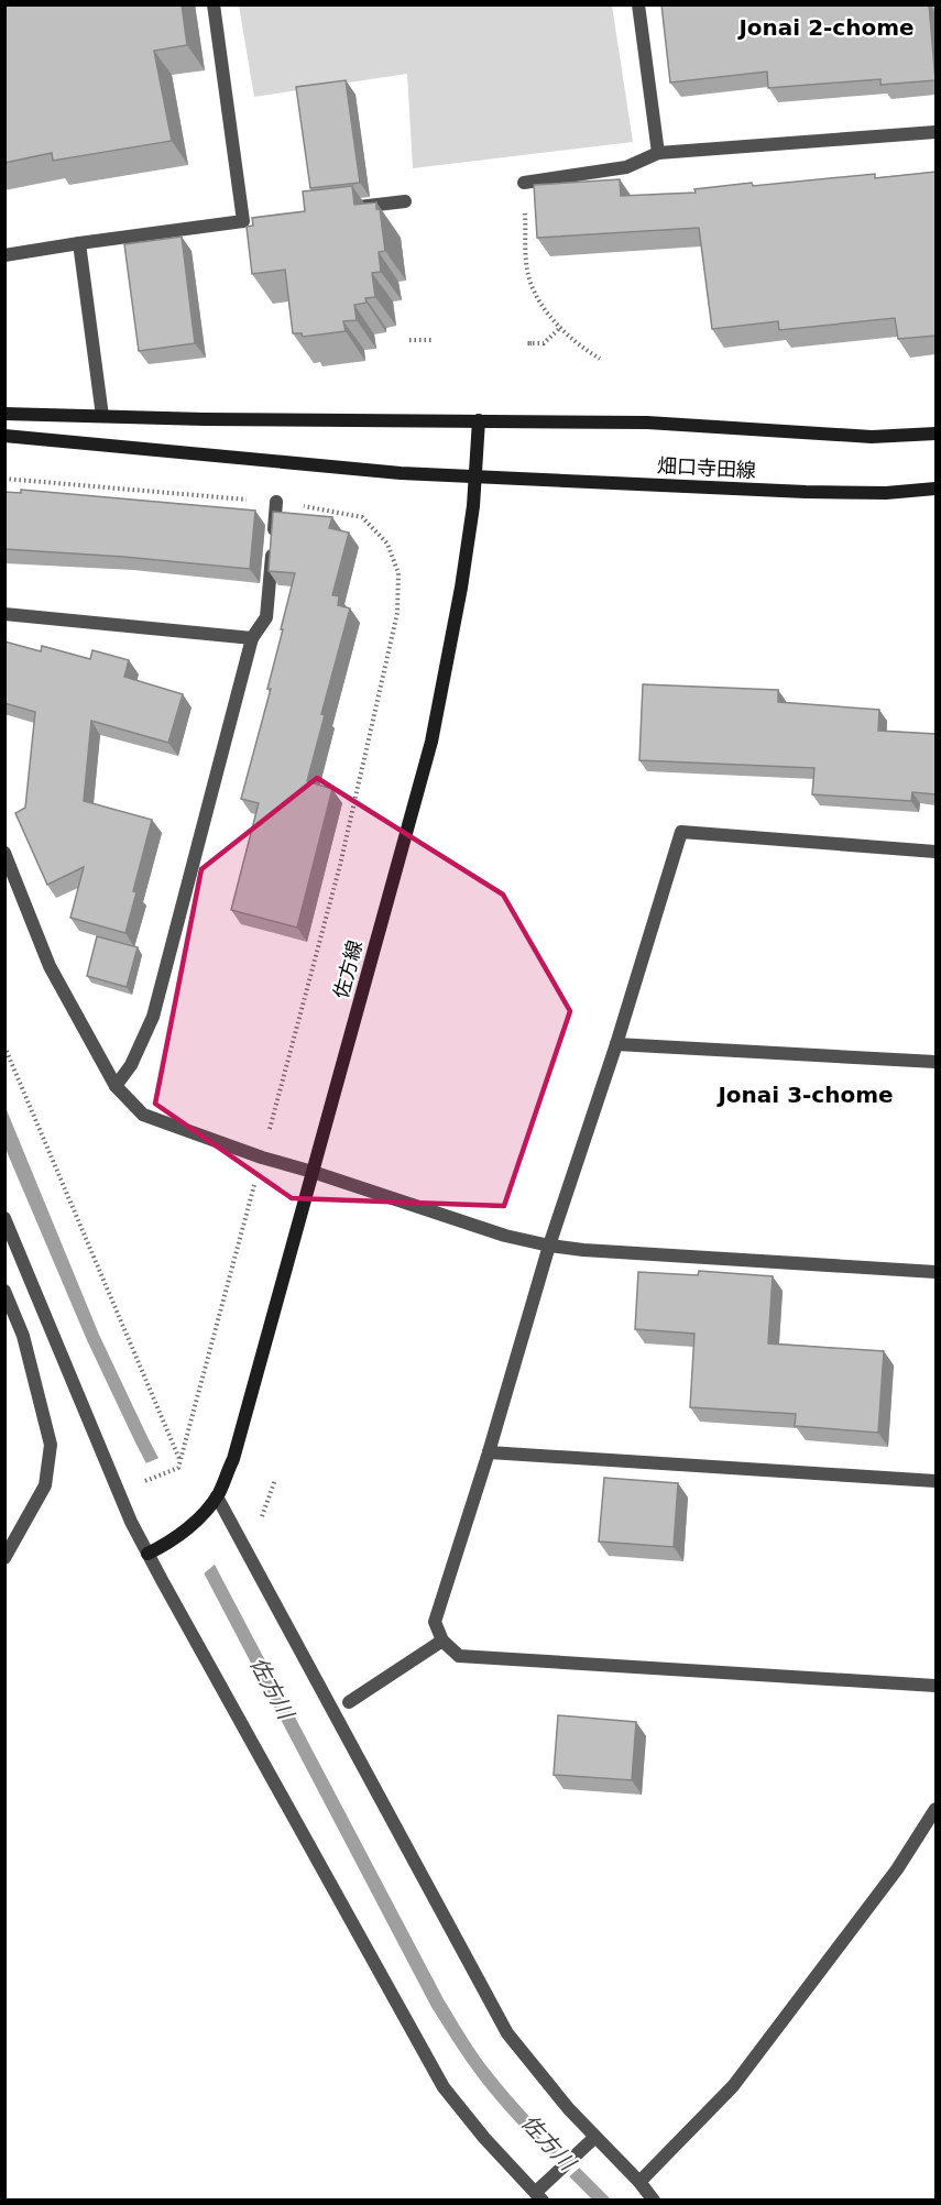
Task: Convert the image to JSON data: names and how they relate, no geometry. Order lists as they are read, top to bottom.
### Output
{
  "streets": {
    "street": ["畑口寺田線", "佐方線"]
  },
  "crossings": [
    ["畑口寺田線", "佐方線"]
  ],
  "districts": ["Jonai 2-chome", "Jonai 3-chome"],
  "water": ["佐方川"]
}
